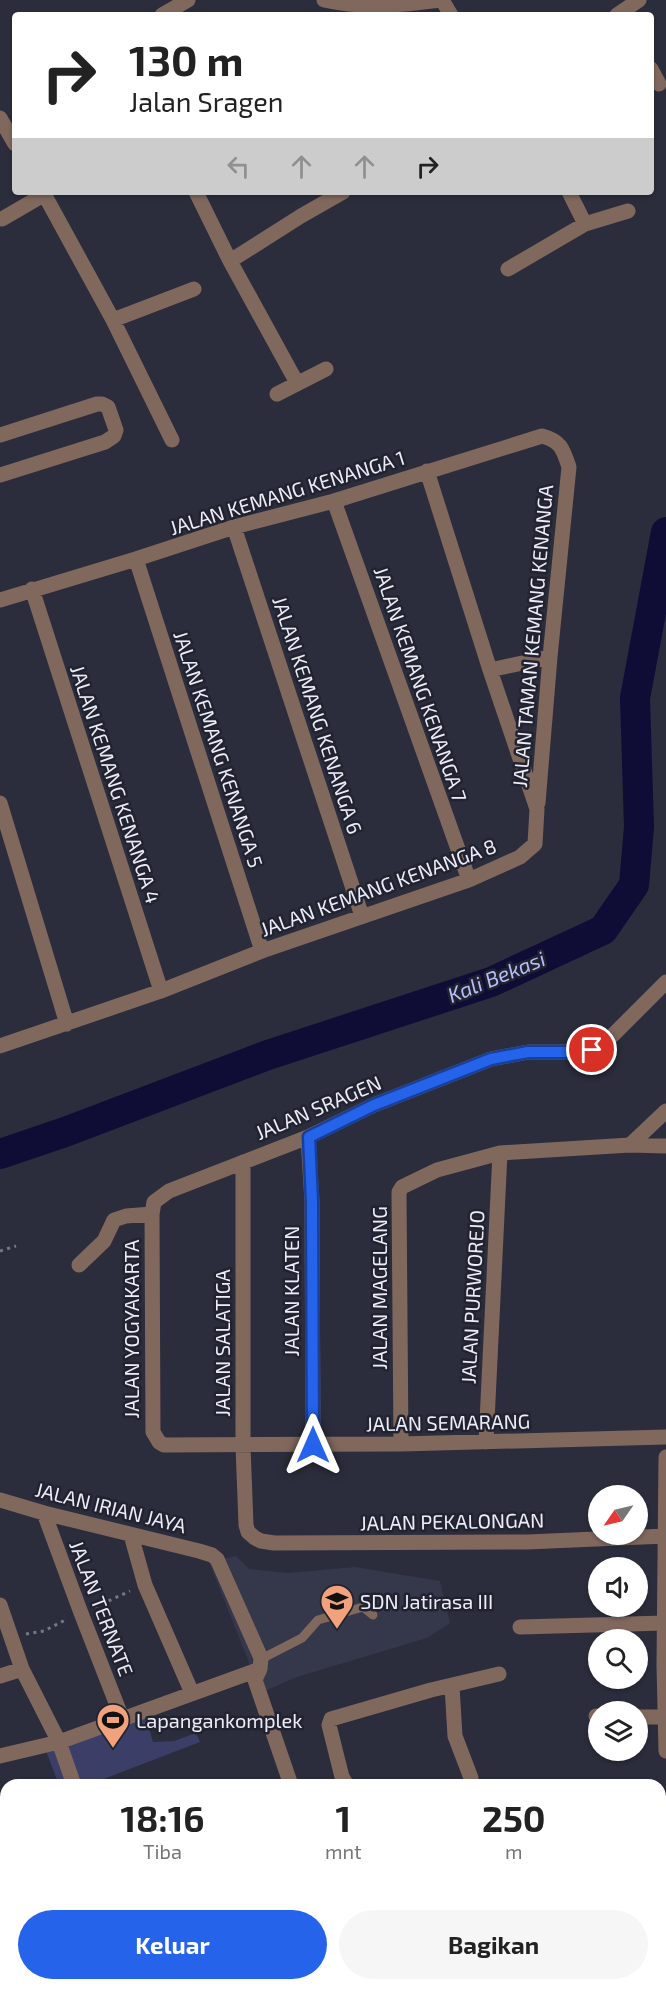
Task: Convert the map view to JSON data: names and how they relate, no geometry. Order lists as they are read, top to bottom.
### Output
{
  "streets": {
    "street": [
      "JALAN KEMANG KENANGA 1",
      "JALAN TAMAN KEMANG KENANGA",
      "JALAN KEMANG KENANGA 7",
      "JALAN KEMANG KENANGA 6",
      "JALAN KEMANG KENANGA 5",
      "JALAN KEMANG KENANGA 4",
      "JALAN KEMANG KENANGA 8",
      "JALAN SRAGEN",
      "JALAN MAGELANG",
      "JALAN KLATEN",
      "JALAN PURWOREJO",
      "JALAN YOGYAKARTA",
      "JALAN SALATIGA",
      "JALAN SEMARANG",
      "JALAN IRIAN JAYA",
      "JALAN PEKALONGAN",
      "JALAN TERNATE"
    ]
  },
  "crossings": [
    ["JALAN KEMANG KENANGA 1", "JALAN TAMAN KEMANG KENANGA"],
    ["JALAN KEMANG KENANGA 1", "JALAN KEMANG KENANGA 7"],
    ["JALAN KEMANG KENANGA 1", "JALAN KEMANG KENANGA 6"],
    ["JALAN KEMANG KENANGA 1", "JALAN KEMANG KENANGA 5"],
    ["JALAN KEMANG KENANGA 1", "JALAN KEMANG KENANGA 4"],
    ["JALAN KEMANG KENANGA 1", "JALAN KEMANG KENANGA 8"],
    ["JALAN TAMAN KEMANG KENANGA", "JALAN KEMANG KENANGA 8"],
    ["JALAN KEMANG KENANGA 7", "JALAN KEMANG KENANGA 8"],
    ["JALAN KEMANG KENANGA 6", "JALAN KEMANG KENANGA 8"],
    ["JALAN KEMANG KENANGA 5", "JALAN KEMANG KENANGA 8"],
    ["JALAN KEMANG KENANGA 4", "JALAN KEMANG KENANGA 8"],
    ["JALAN SRAGEN", "JALAN KLATEN"],
    ["JALAN SRAGEN", "JALAN YOGYAKARTA"],
    ["JALAN SRAGEN", "JALAN SALATIGA"],
    ["JALAN MAGELANG", "JALAN PURWOREJO"],
    ["JALAN MAGELANG", "JALAN SEMARANG"],
    ["JALAN KLATEN", "JALAN SEMARANG"],
    ["JALAN PURWOREJO", "JALAN SEMARANG"],
    ["JALAN YOGYAKARTA", "JALAN SEMARANG"],
    ["JALAN SALATIGA", "JALAN SEMARANG"],
    ["JALAN SALATIGA", "JALAN PEKALONGAN"],
    ["JALAN IRIAN JAYA", "JALAN TERNATE"]
  ],
  "water": ["Kali Bekasi"],
  "places": {
    "school or university": ["SDN Jatirasa III"],
    "sports": ["Lapangankomplek"]
  },
  "north": "bottom left",
  "page": {
    "turn": ["130 m", "Jalan Sragen"],
    "eta": [
      "18:16",
      "Tiba",
      "1",
      "mnt",
      "250",
      "m"
    ],
    "buttons": ["Keluar", "Bagikan"]
  }
}
